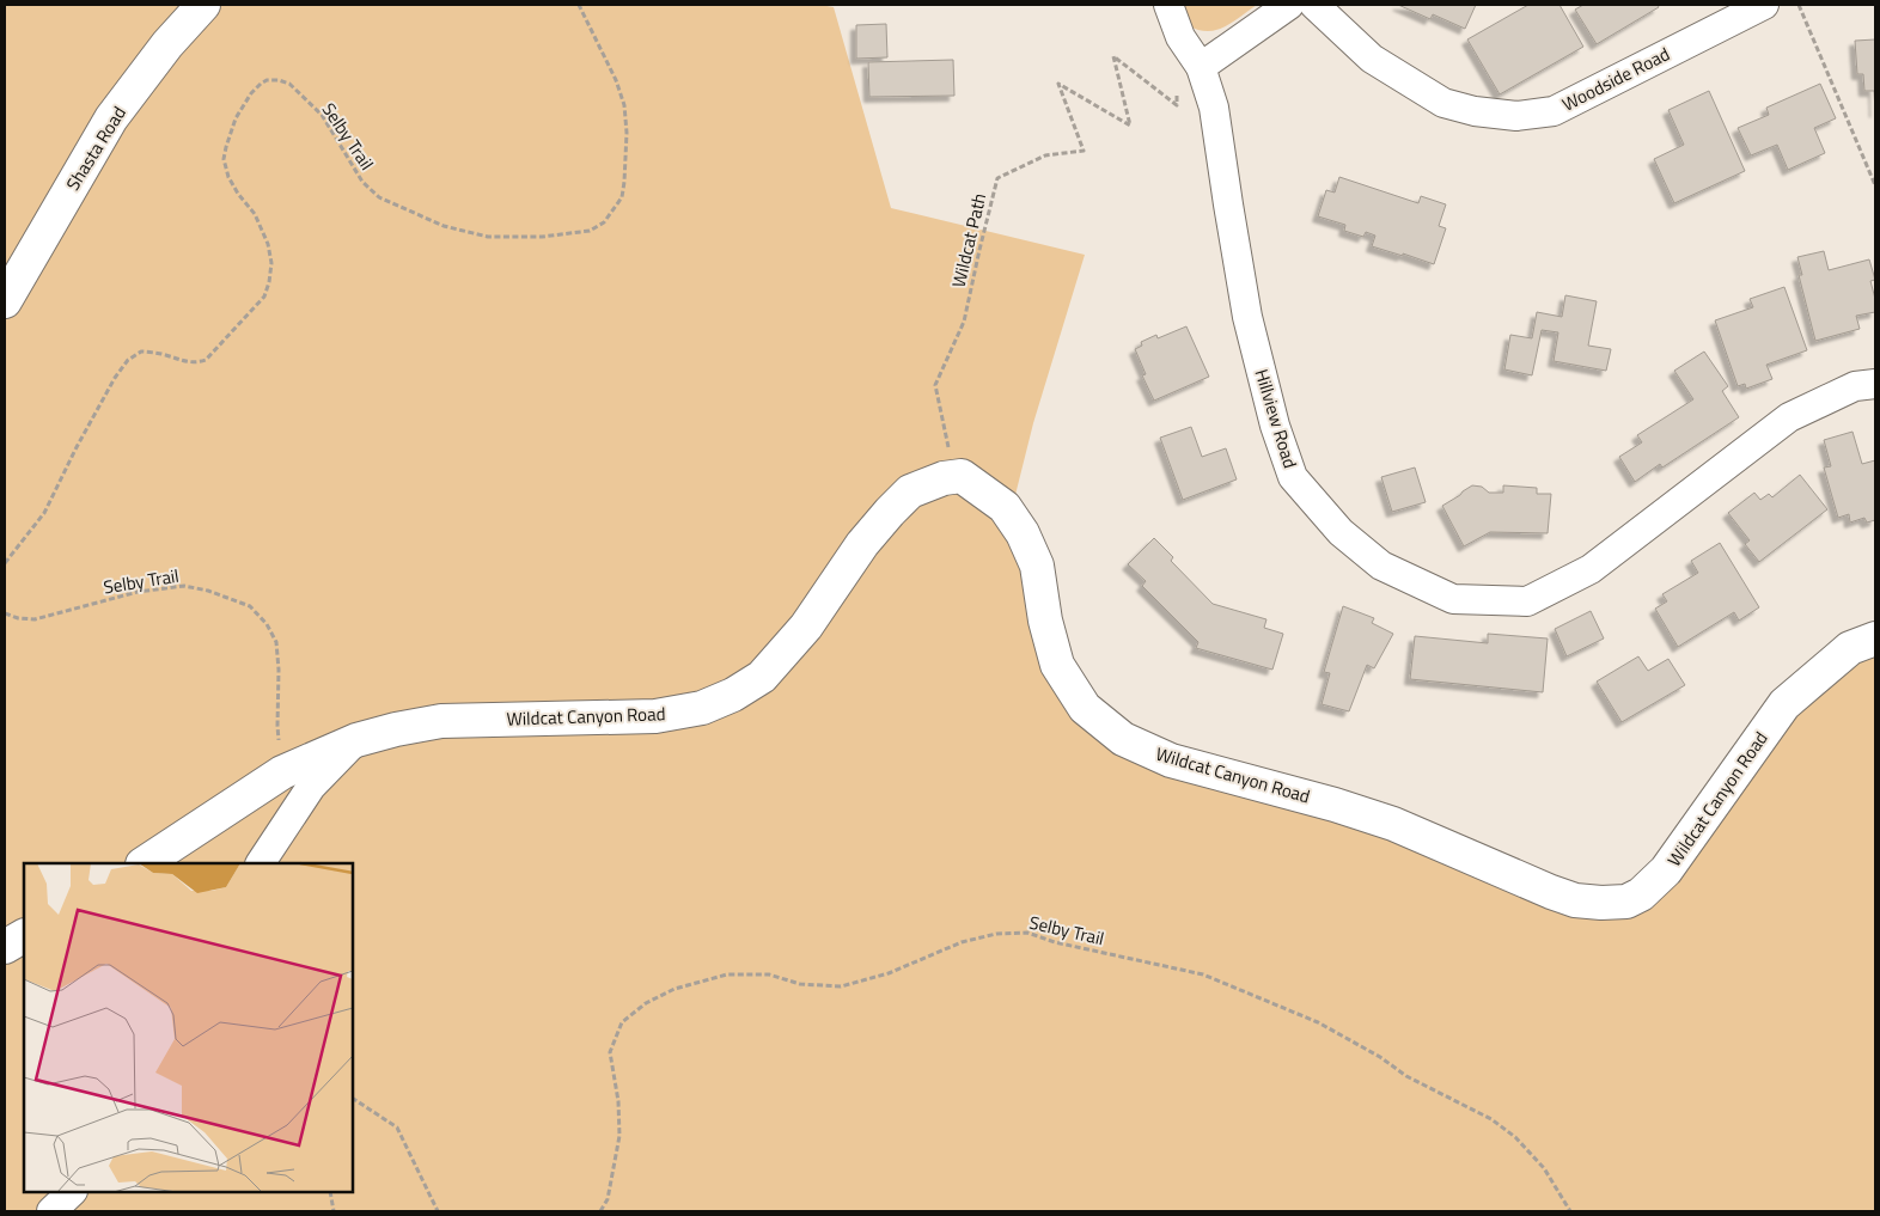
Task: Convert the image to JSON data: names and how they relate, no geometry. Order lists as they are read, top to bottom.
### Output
{
  "streets": {
    "street": [
      "Woodside Road",
      "Shasta Road",
      "Hillview Road",
      "Wildcat Canyon Road"
    ],
    "path": ["Selby Trail", "Wildcat Path"]
  },
  "crossings": [
    ["Selby Trail", "Wildcat Canyon Road"],
    ["Wildcat Path", "Wildcat Canyon Road"]
  ]
}
